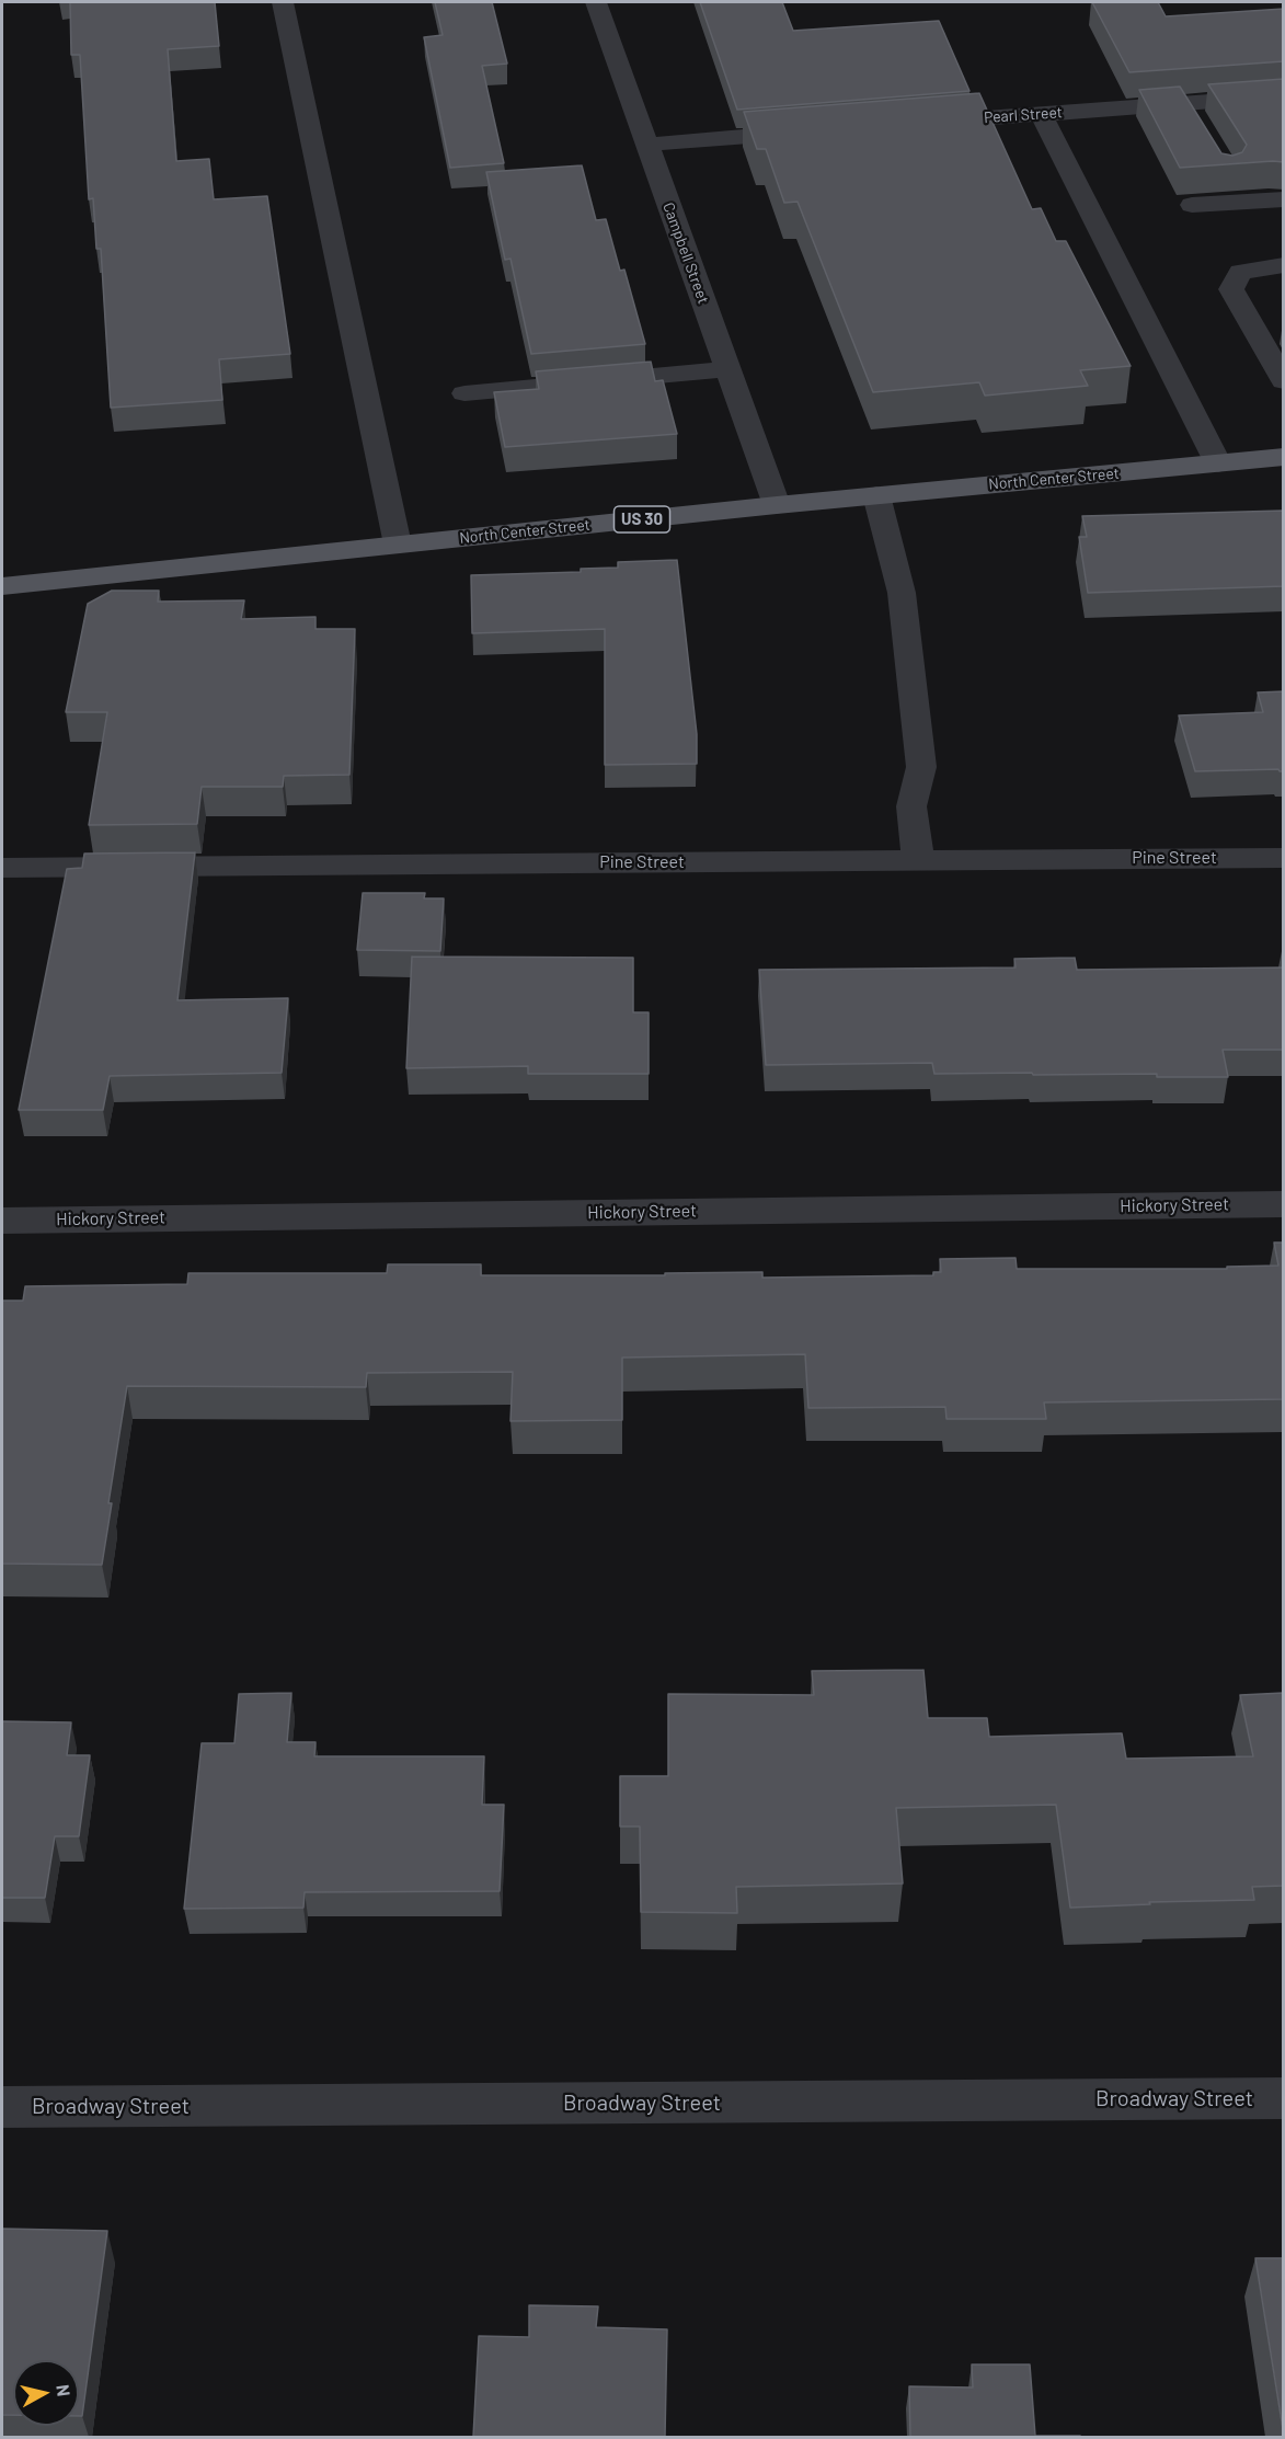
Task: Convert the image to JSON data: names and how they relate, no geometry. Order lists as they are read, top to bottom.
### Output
{
  "streets": {
    "main road": ["North Center Street", "US 30"],
    "street": [
      "Pearl Street",
      "Campbell Street",
      "Pine Street",
      "Hickory Street",
      "Broadway Street"
    ]
  },
  "crossings": [
    ["Campbell Street", "North Center Street"]
  ],
  "north": "right"
}
